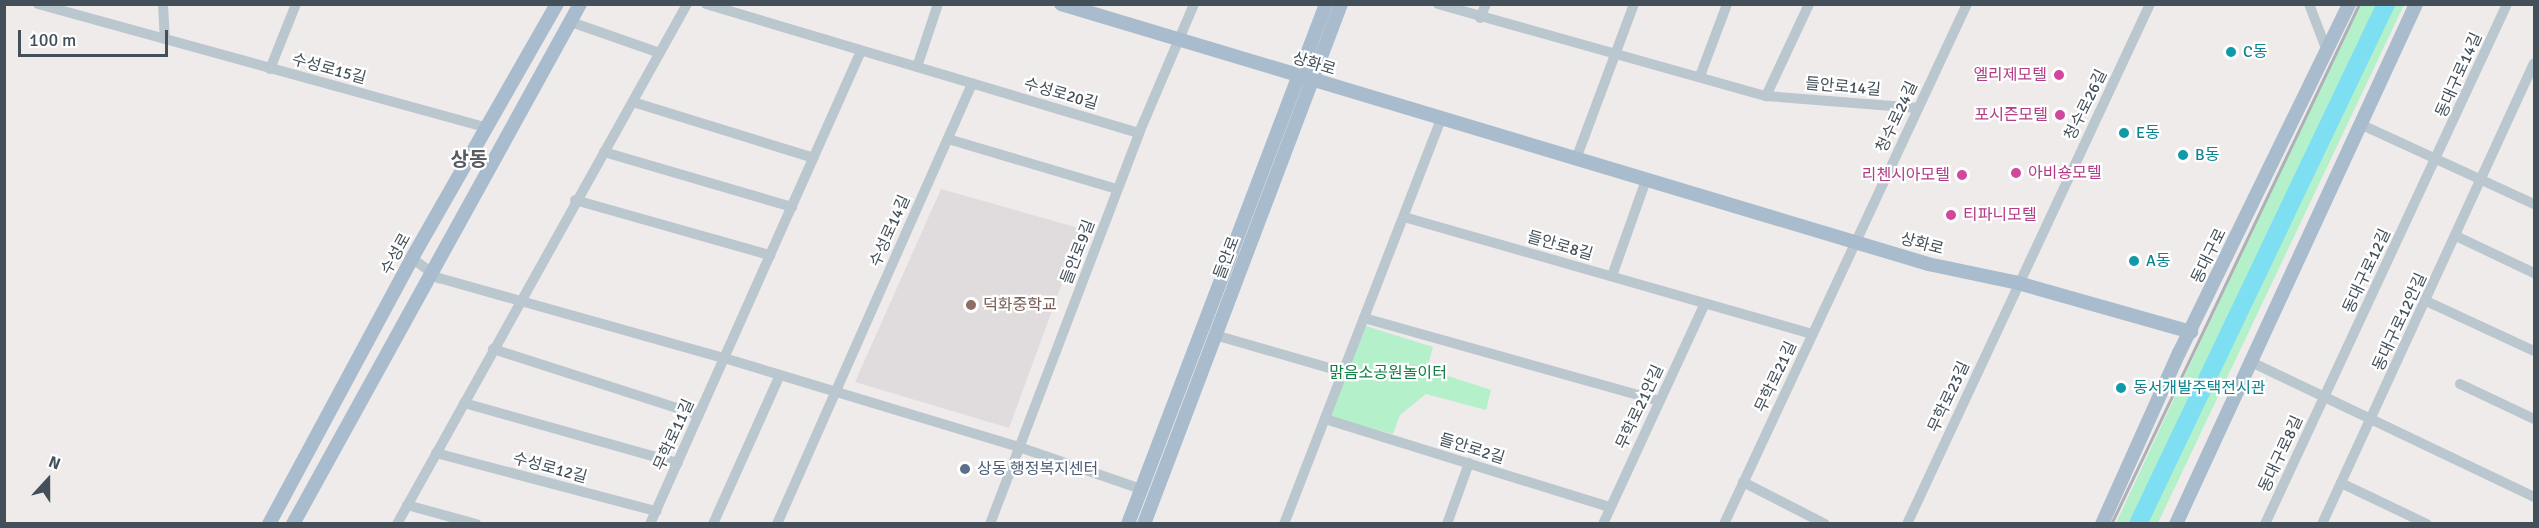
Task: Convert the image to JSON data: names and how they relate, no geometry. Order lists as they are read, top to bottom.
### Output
{
  "streets": {
    "main road": [
      "상화로",
      "수성로",
      "동대구로",
      "들안로"
    ],
    "street": [
      "수성로15길",
      "동대구로14길",
      "들안로14길",
      "수성로20길",
      "청수로26길",
      "청수로24길",
      "수성로14길",
      "들안로8길",
      "들안로9길",
      "동대구로12길",
      "동대구로12안길",
      "무학로21길",
      "무학로23길",
      "무학로21안길",
      "무학로11길",
      "들안로2길",
      "동대구로8길",
      "수성로12길"
    ]
  },
  "crossings": [
    ["상화로", "청수로26길"],
    ["상화로", "청수로24길"],
    ["상화로", "동대구로"],
    ["상화로", "들안로"],
    ["상화로", "무학로21길"],
    ["상화로", "무학로23길"],
    ["수성로15길", "수성로"],
    ["동대구로14길", "동대구로12길"],
    ["들안로14길", "청수로24길"],
    ["수성로20길", "수성로14길"],
    ["청수로26길", "무학로23길"],
    ["청수로24길", "무학로21길"],
    ["들안로8길", "무학로21길"],
    ["들안로8길", "무학로21안길"],
    ["동대구로12길", "동대구로8길"],
    ["무학로21안길", "들안로2길"],
    ["무학로11길", "수성로12길"]
  ],
  "districts": ["상동"],
  "parks": ["맑음소공원놀이터"],
  "places": [
    "C동",
    "엘리제모텔",
    "포시즌모텔",
    "E동",
    "B동",
    "아비숑모텔",
    "리첸시아모텔",
    "티파니모텔",
    "A동",
    "덕화중학교",
    "동서개발주택전시관",
    "상동 행정복지센터"
  ],
  "scale_bar": "100 m",
  "north": "top"
}
